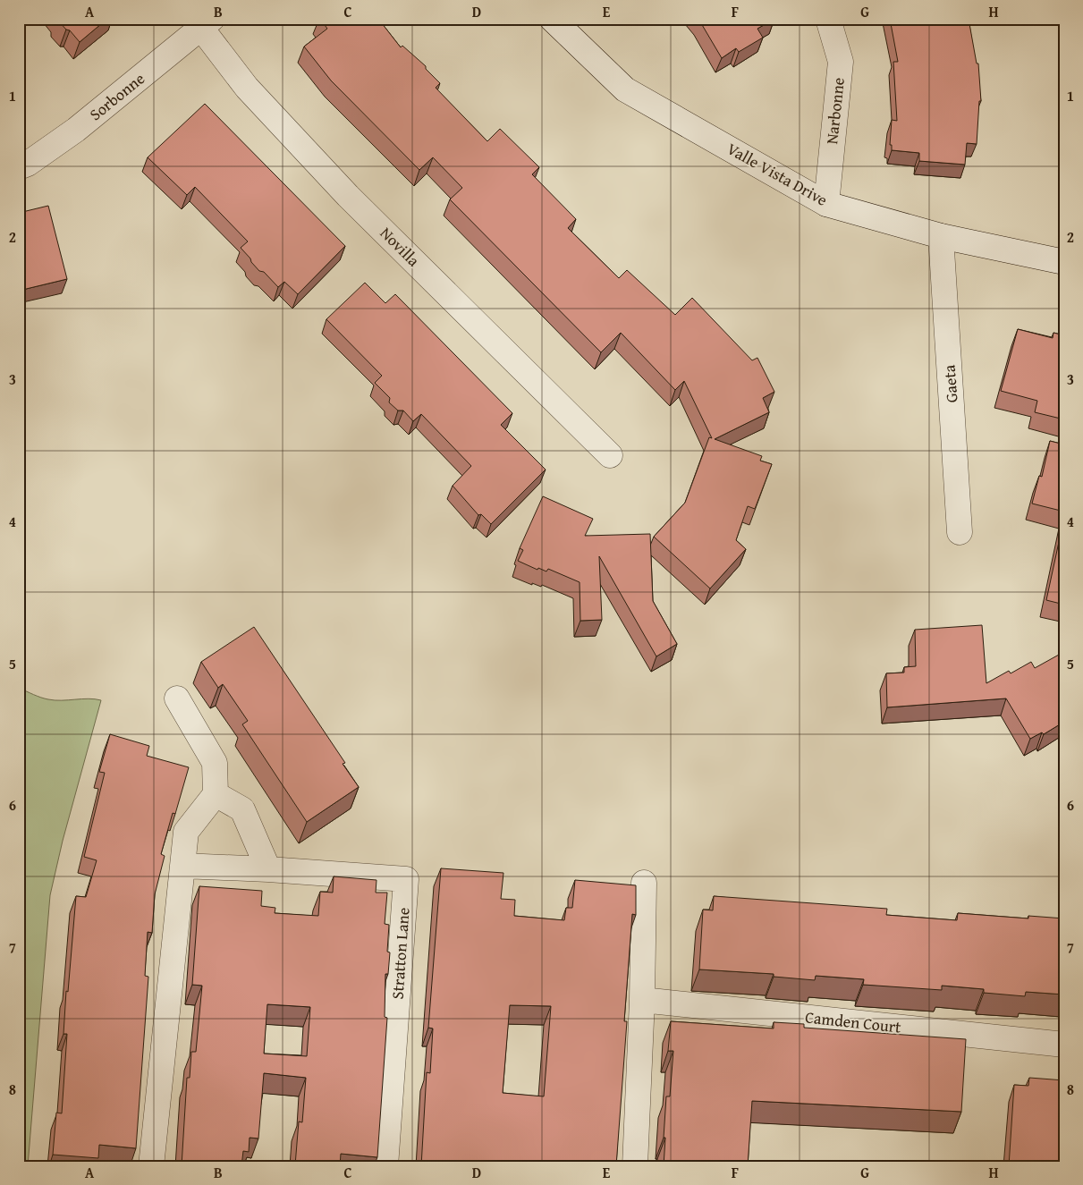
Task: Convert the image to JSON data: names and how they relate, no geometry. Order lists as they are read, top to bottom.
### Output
{
  "streets": {
    "street": [
      "Sorbonne",
      "Narbonne",
      "Valle Vista Drive",
      "Novilla",
      "Gaeta",
      "Stratton Lane",
      "Camden Court"
    ]
  },
  "crossings": [
    ["Sorbonne", "Novilla"],
    ["Narbonne", "Valle Vista Drive"],
    ["Valle Vista Drive", "Gaeta"]
  ],
  "grid": {
    "columns": [
      "A",
      "B",
      "C",
      "D",
      "E",
      "F",
      "G",
      "H"
    ],
    "rows": [
      "1",
      "2",
      "3",
      "4",
      "5",
      "6",
      "7",
      "8"
    ]
  }
}
